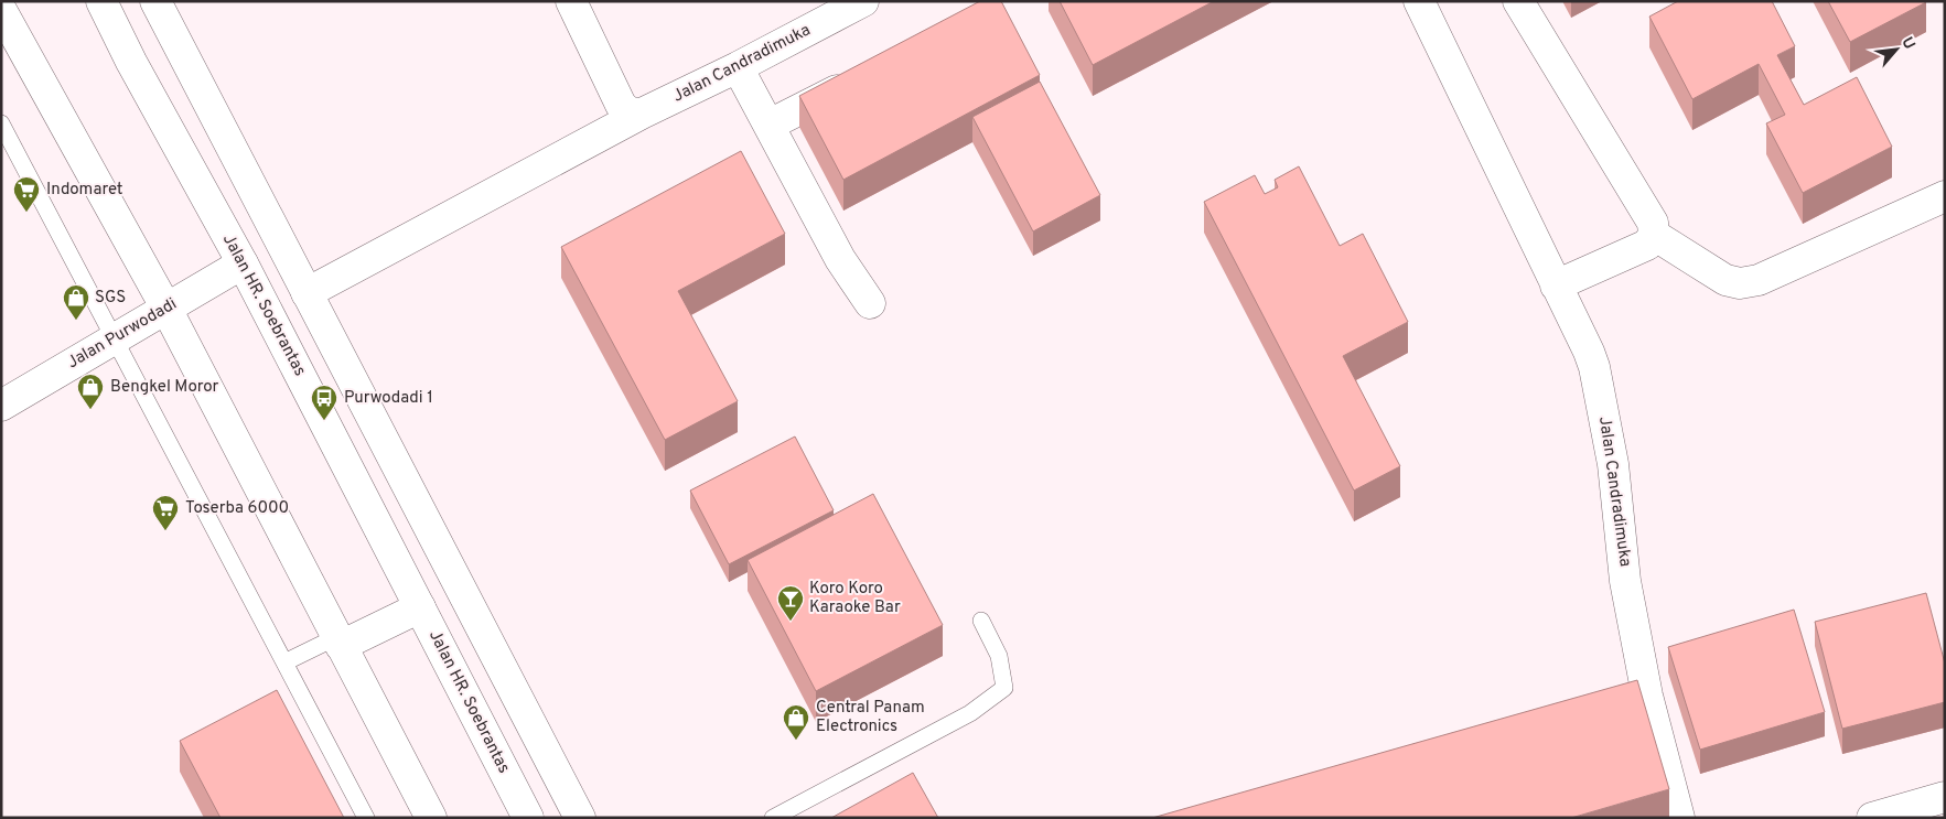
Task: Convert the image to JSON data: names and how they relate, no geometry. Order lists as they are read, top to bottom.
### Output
{
  "streets": {
    "street": ["Jalan Candradimuka", "Jalan HR. Soebrantas", "Jalan Purwodadi"]
  },
  "crossings": [
    ["Jalan HR. Soebrantas", "Jalan Purwodadi"]
  ],
  "places": {
    "supermarket": ["Indomaret", "Toserba 6000"],
    "shop": ["SGS", "Bengkel Moror", "Central Panam Electronics"],
    "bus stop": ["Purwodadi 1"],
    "bar": ["Koro Koro Karaoke Bar"]
  },
  "north": "top right"
}
